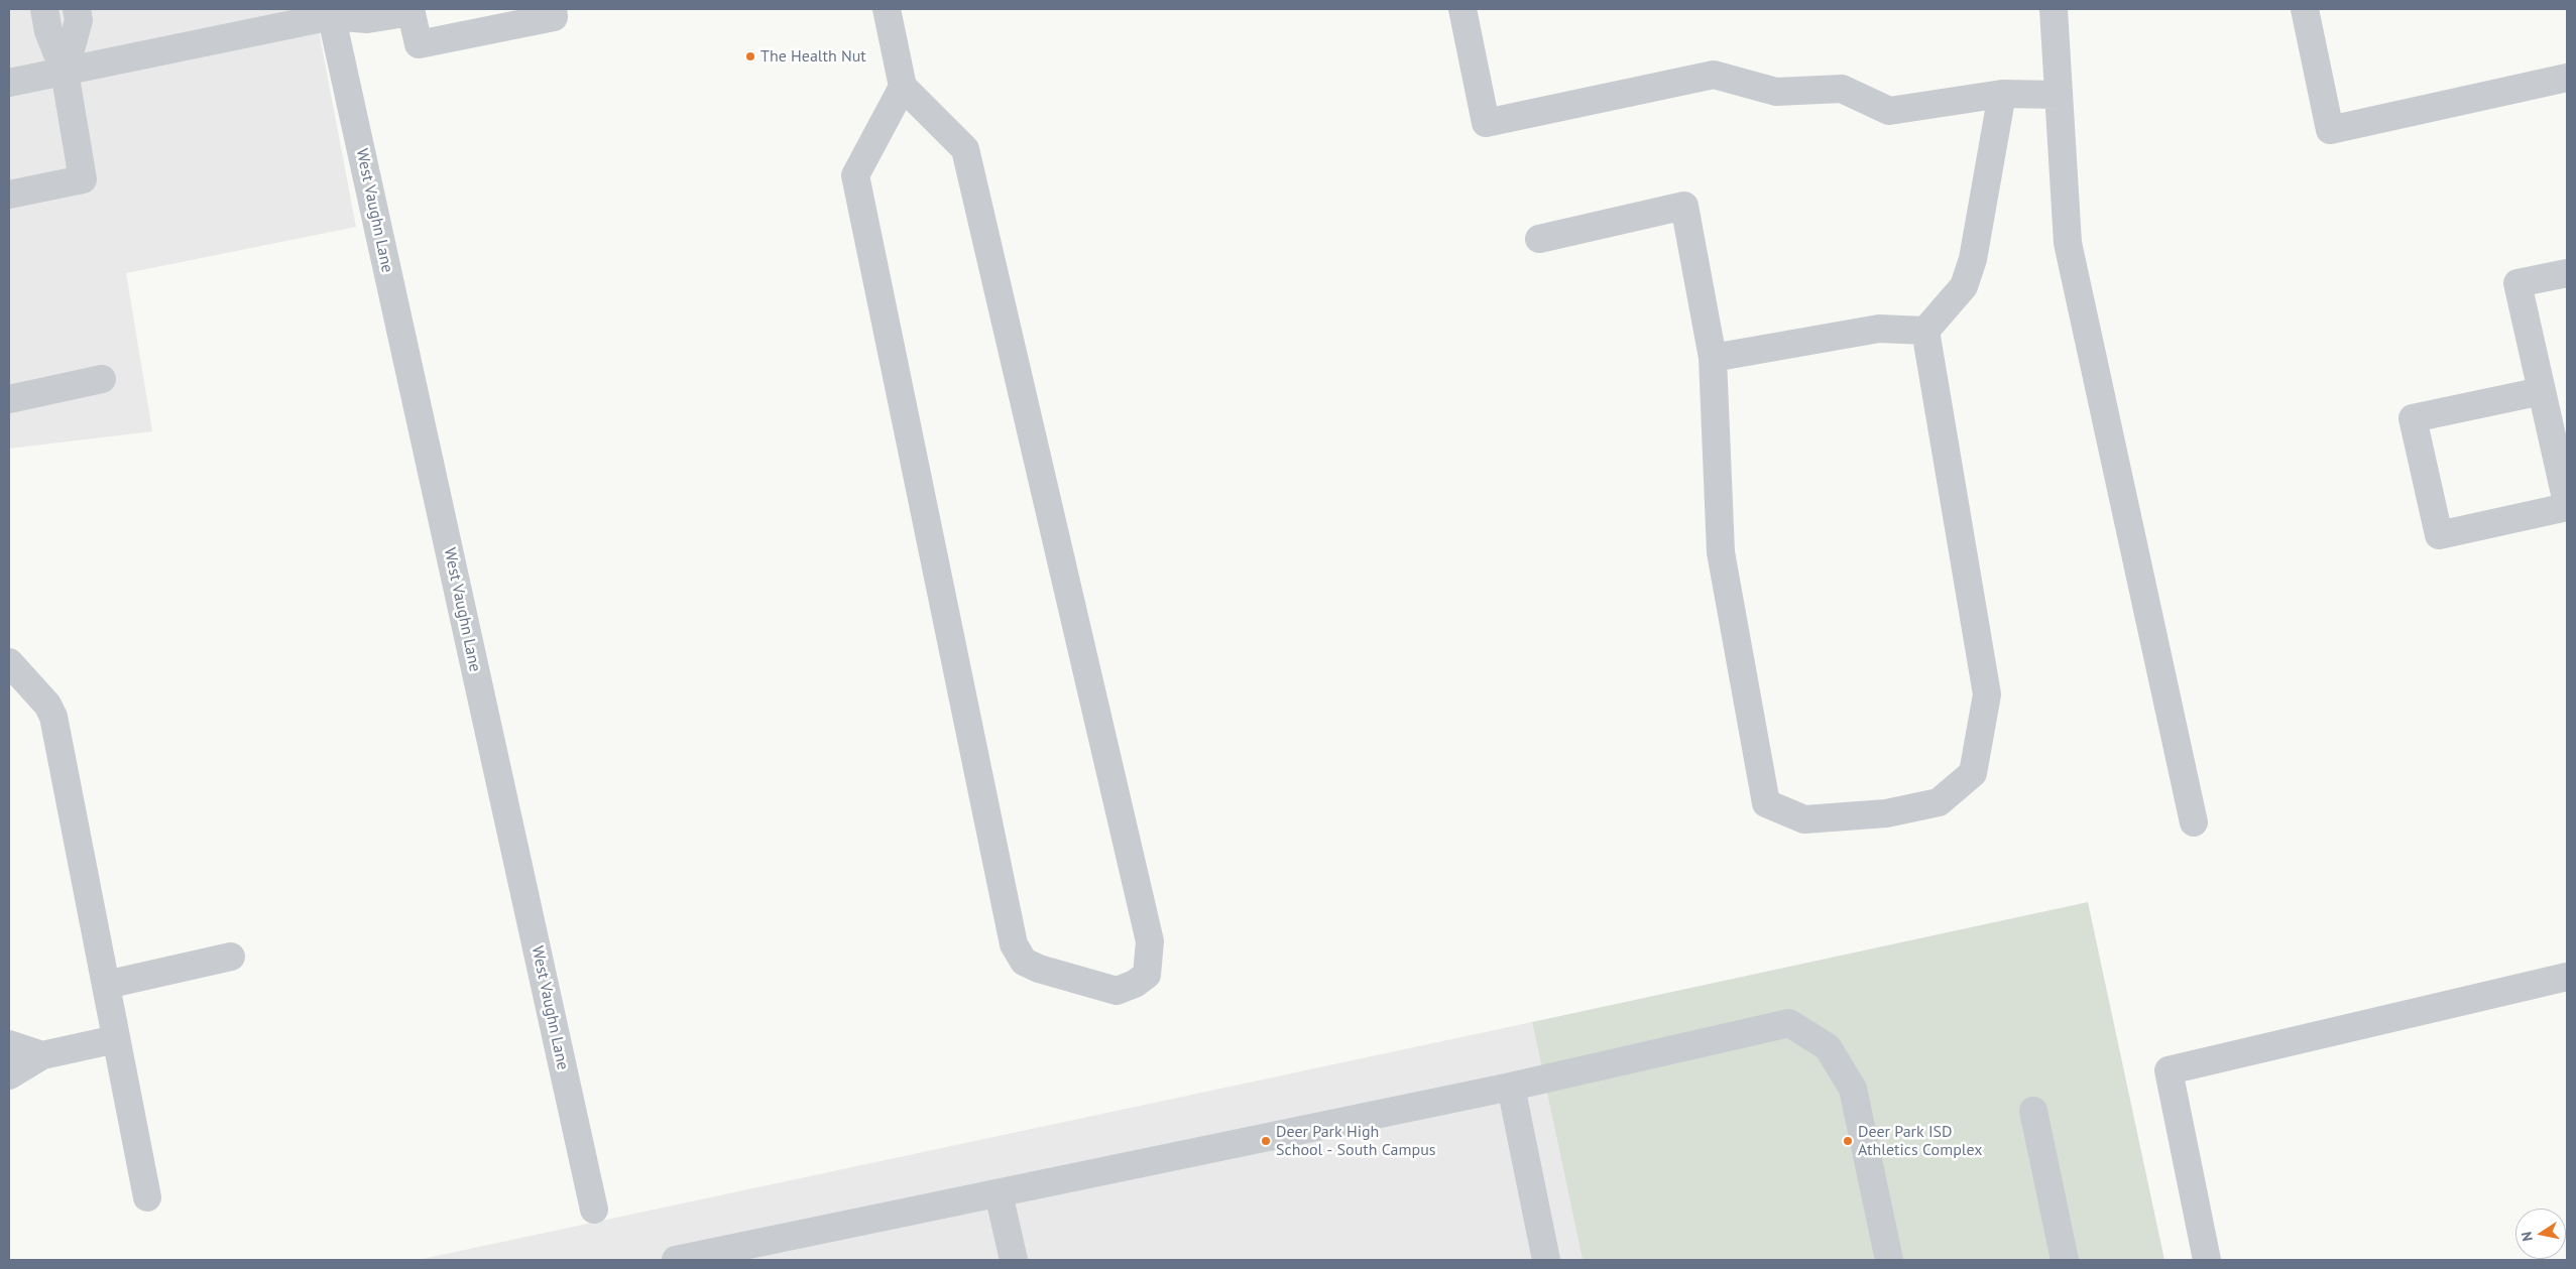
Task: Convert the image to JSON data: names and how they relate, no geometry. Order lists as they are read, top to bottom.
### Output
{
  "streets": {
    "street": ["West Vaughn Lane"]
  },
  "places": ["The Health Nut", "Deer Park High School - South Campus", "Deer Park ISD Athletics Complex"],
  "north": "left"
}
